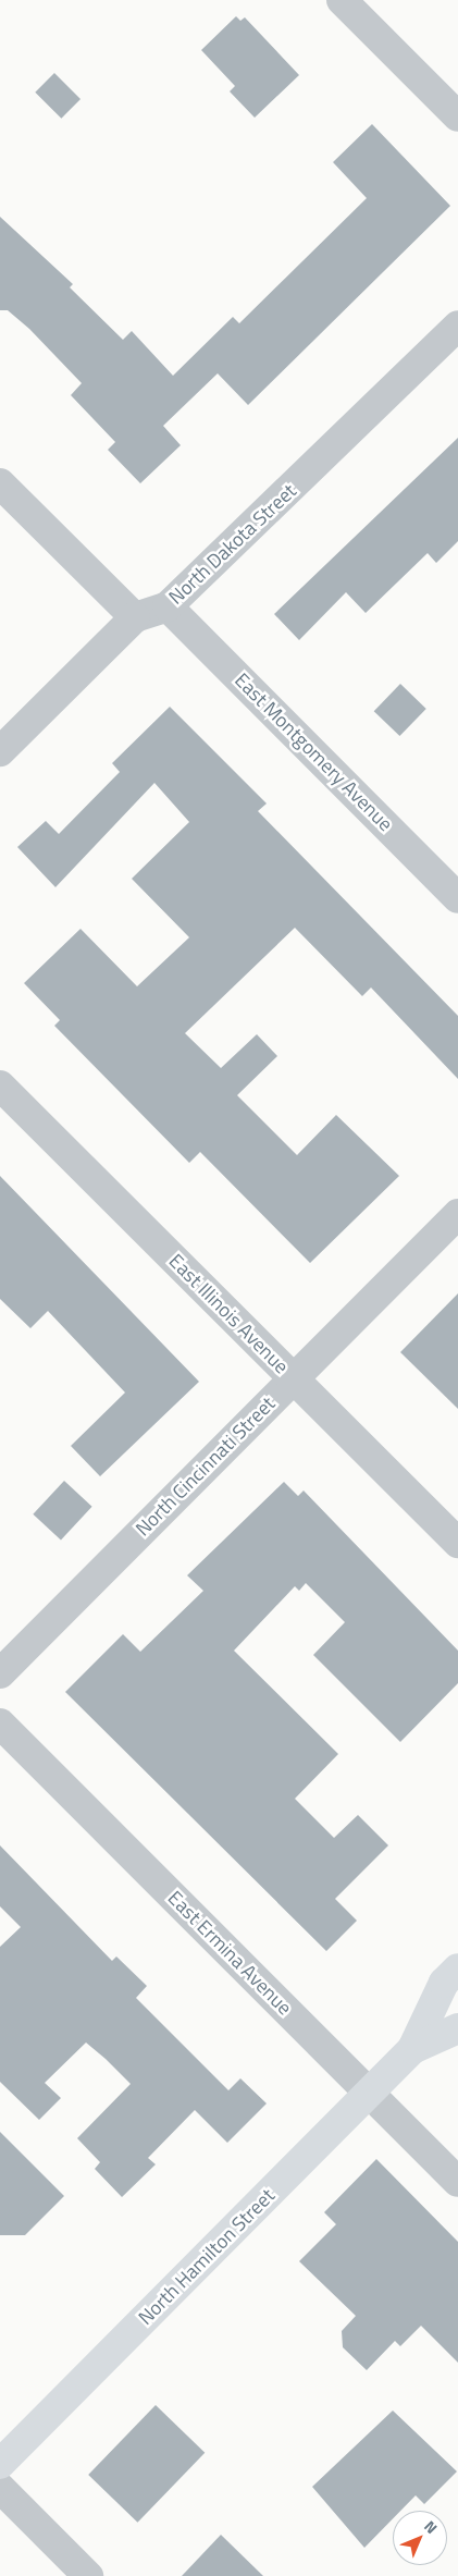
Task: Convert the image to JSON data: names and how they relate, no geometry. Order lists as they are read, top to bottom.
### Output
{
  "streets": {
    "main road": ["North Hamilton Street"],
    "street": [
      "North Dakota Street",
      "East Montgomery Avenue",
      "East Illinois Avenue",
      "North Cincinnati Street",
      "East Ermina Avenue"
    ]
  },
  "crossings": [
    ["North Dakota Street", "East Montgomery Avenue"],
    ["East Illinois Avenue", "North Cincinnati Street"],
    ["East Ermina Avenue", "North Hamilton Street"]
  ],
  "north": "top right"
}
